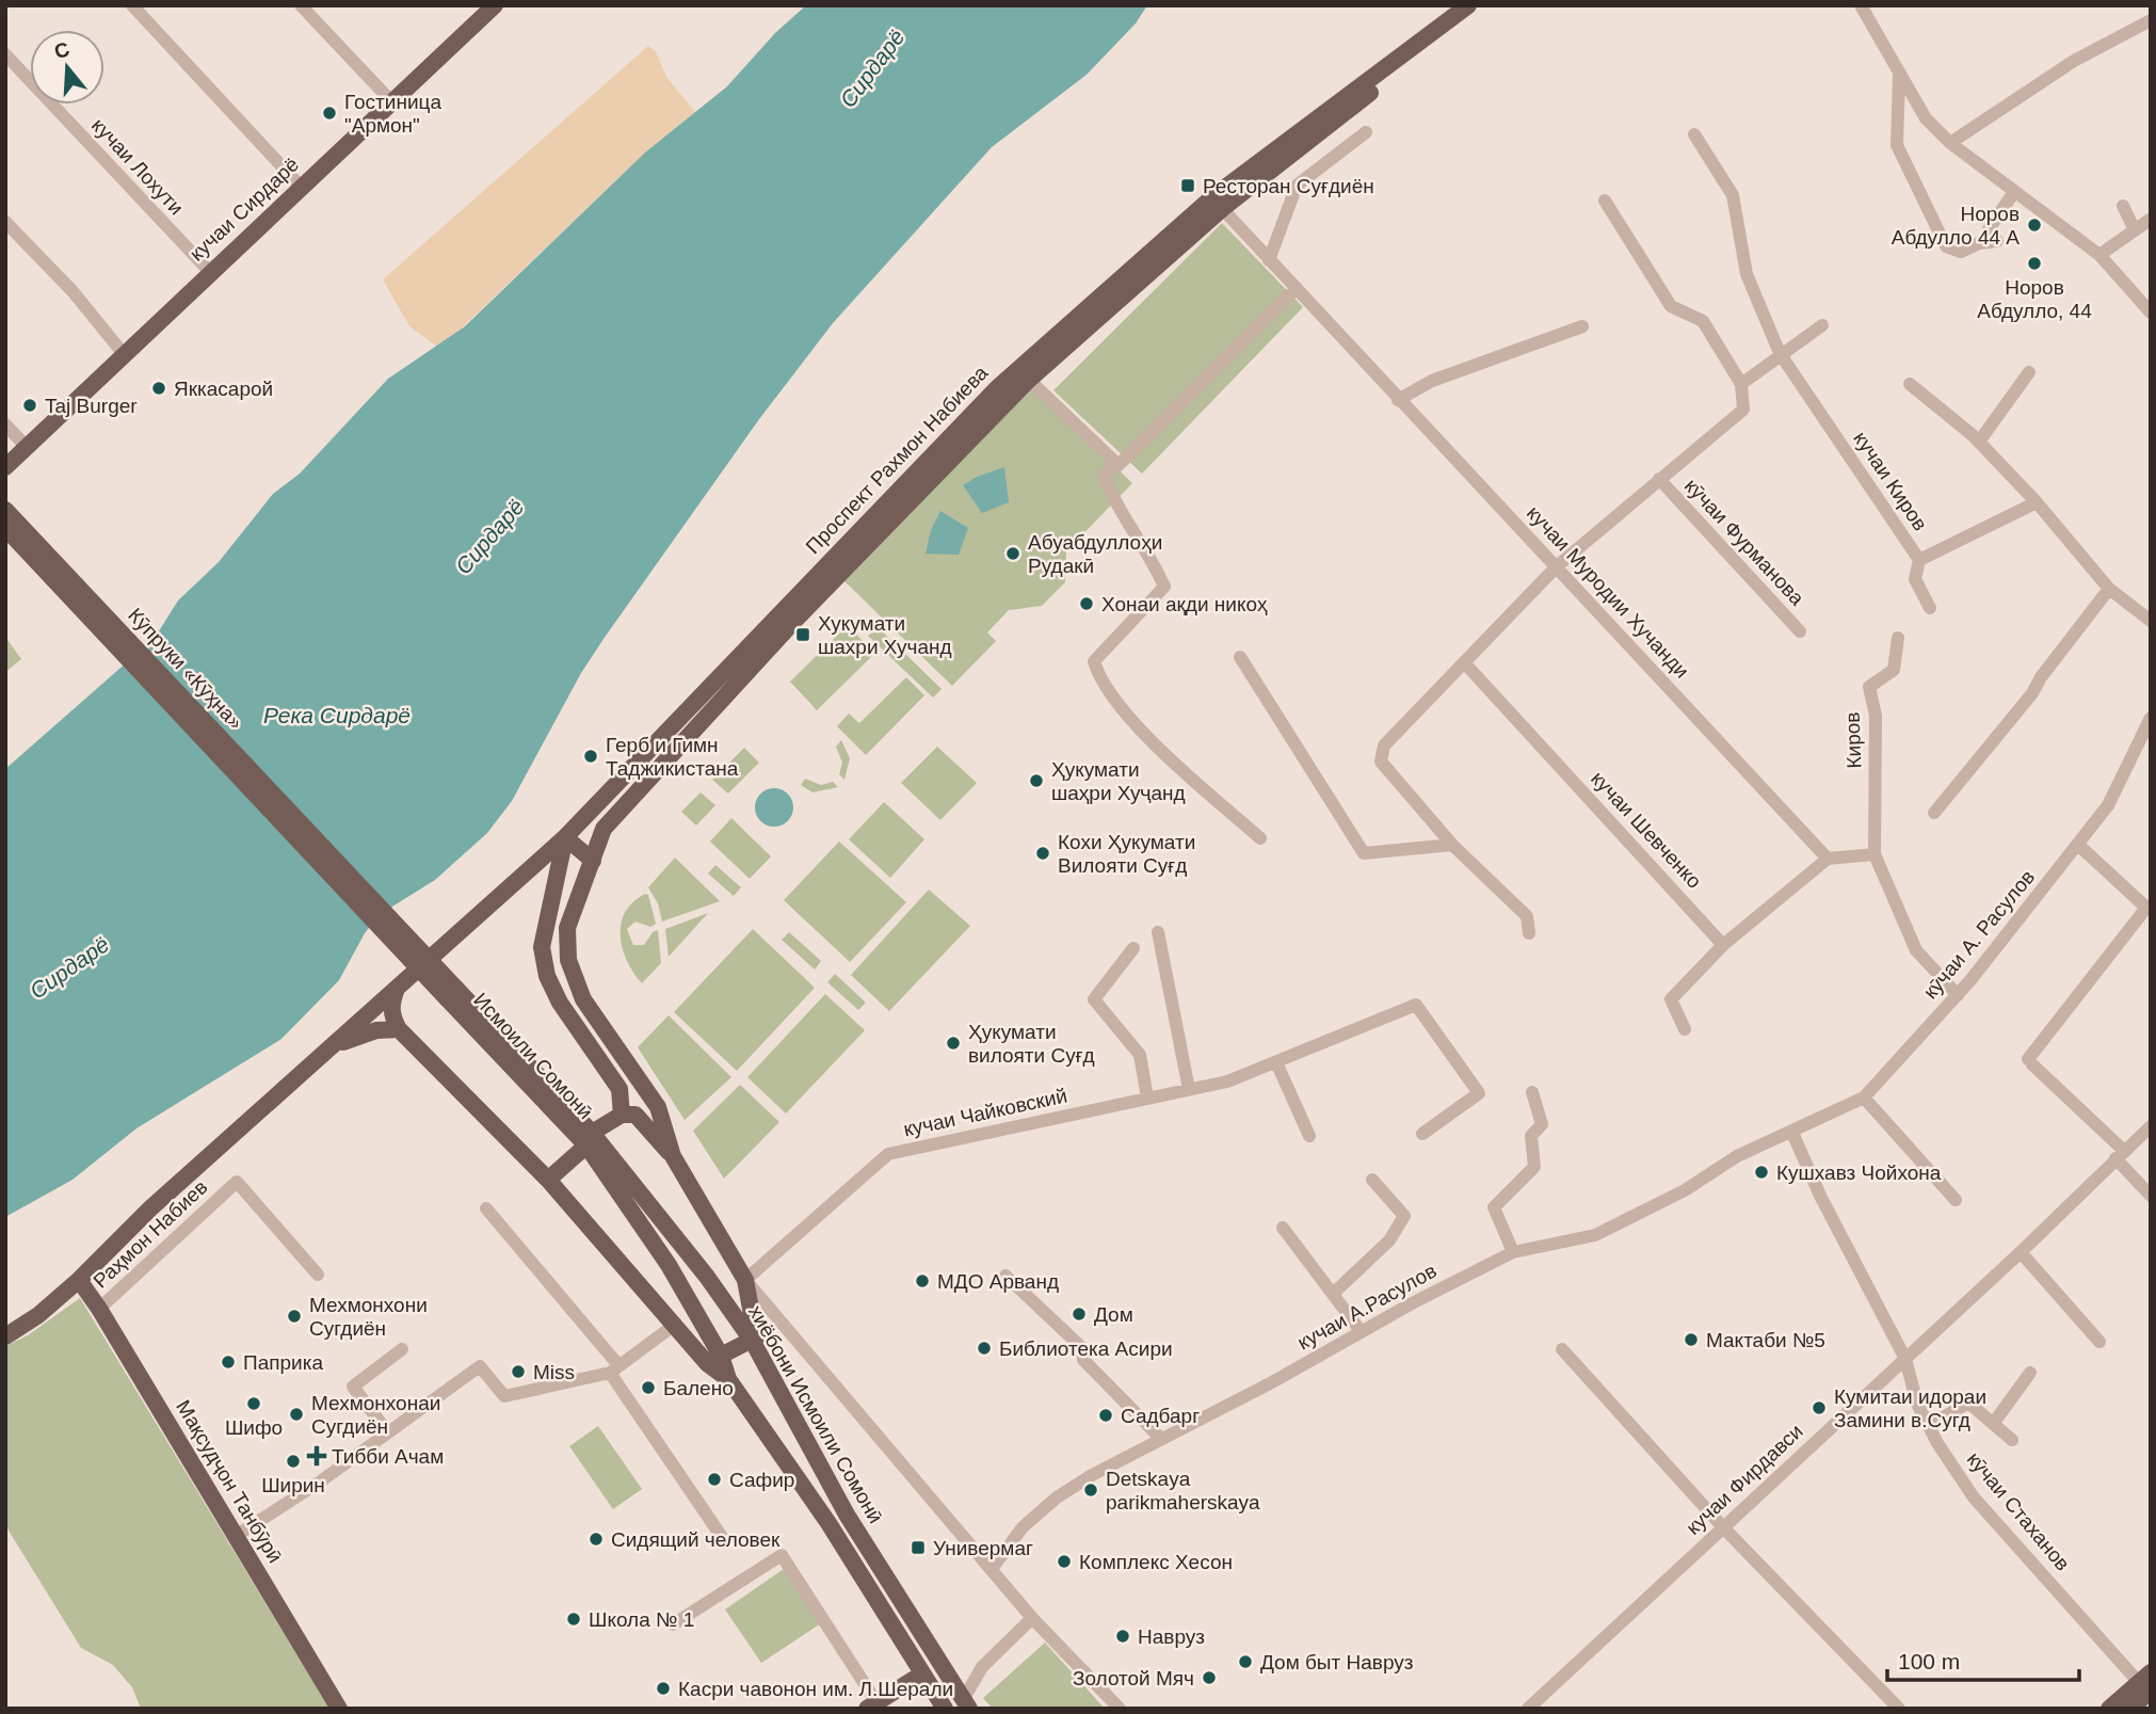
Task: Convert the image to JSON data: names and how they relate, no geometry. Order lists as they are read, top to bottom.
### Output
{
  "streets": {
    "main road": [
      "кучаи Сирдарё",
      "Проспект Рахмон Набиева",
      "Кӯпруки «Кӯҳна»",
      "Исмоили Сомонӣ",
      "хиёбони Исмоили Сомонӣ",
      "Мақсудҷон Танбӯрӣ"
    ],
    "street": [
      "кучаи Лохути",
      "кучаи Киров",
      "кӯчаи Фурманова",
      "кучаи Муродии Хучанди",
      "Киров",
      "кучаи Шевченко",
      "кӯчаи А. Расулов",
      "кучаи Чайковский",
      "Раҳмон Набиев",
      "кучаи А.Расулов",
      "кучаи Фирдавси",
      "кӯчаи Стаханов"
    ]
  },
  "crossings": [
    ["кучаи Лохути", "кучаи Сирдарё"],
    ["Проспект Рахмон Набиева", "кучаи Муродии Хучанди"],
    ["Проспект Рахмон Набиева", "Мақсудҷон Танбӯрӣ"],
    ["Кӯпруки «Кӯҳна»", "Исмоили Сомонӣ"],
    ["кӯчаи А. Расулов", "кучаи А.Расулов"],
    ["кӯчаи А. Расулов", "кӯчаи Стаханов"],
    ["Исмоили Сомонӣ", "хиёбони Исмоили Сомонӣ"],
    ["Раҳмон Набиев", "Мақсудҷон Танбӯрӣ"],
    ["кучаи А.Расулов", "кӯчаи Стаханов"],
    ["кучаи Фирдавси", "кӯчаи Стаханов"]
  ],
  "water": ["Сирдарё", "Река Сирдарё"],
  "places": {
    "other": [
      "Гостиница \"Армон\"",
      "Норов Абдулло 44 А",
      "Норов Абдулло, 44",
      "Яккасарой",
      "Taj Burger",
      "Абуабдуллоҳи Рудакӣ",
      "Хонаи ақди никоҳ",
      "Герб и Гимн Таджикистана",
      "Ҳукумати шаҳри Хуҷанд",
      "Кохи Ҳукумати Вилояти Суғд",
      "Ҳукумати вилояти Суғд",
      "Кушхавз Чойхона",
      "МДО Арванд",
      "Дом",
      "Мехмонхони Сугдиён",
      "Мактаби №5",
      "Библиотека Асири",
      "Паприка",
      "Miss",
      "Балено",
      "Шифо",
      "Кумитаи идораи Замини в.Сугд",
      "Мехмонхонаи Сугдиён",
      "Садбарг",
      "Ширин",
      "Сафир",
      "Detskaya parikmaherskaya",
      "Сидящий человек",
      "Комплекс Хесон",
      "Школа № 1",
      "Навруз",
      "Дом быт Навруз",
      "Золотой Мяч",
      "Касри чавонон им. Л.Шерали"
    ],
    "transit": ["Ресторан Суғдиён", "Хукумати шахри Хучанд", "Универмаг"],
    "health": ["Тибби Ачам"]
  },
  "scale_bar": "100 m",
  "north": "top"
}
